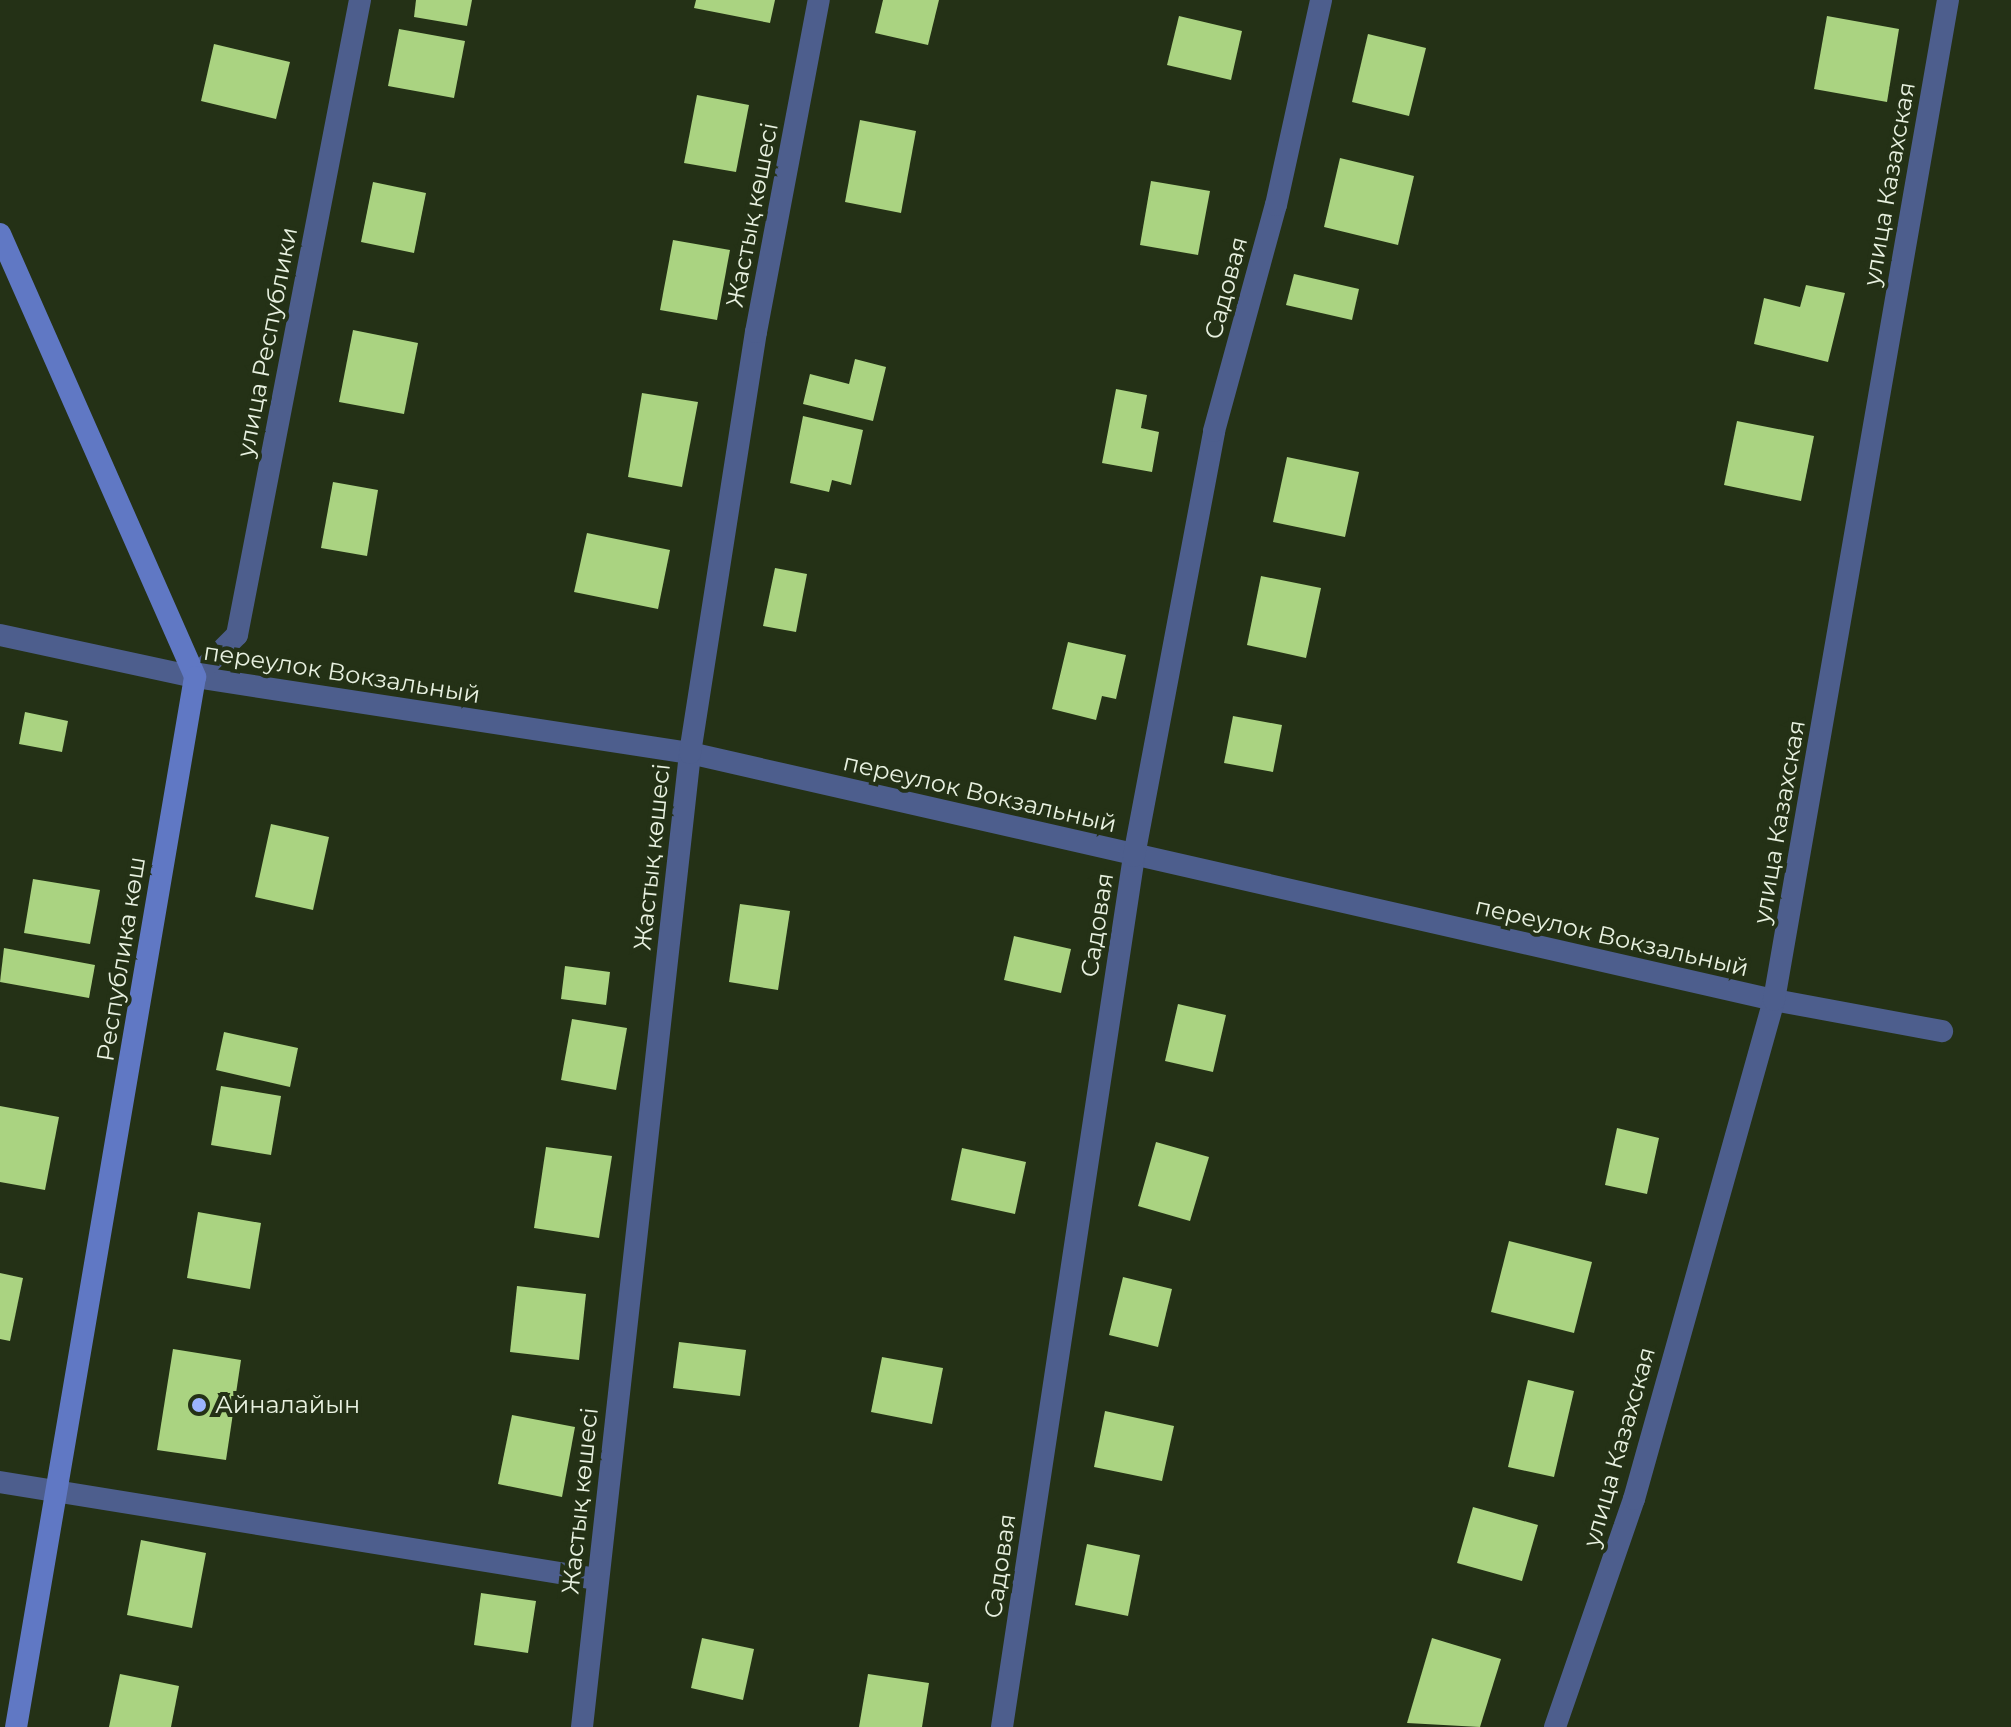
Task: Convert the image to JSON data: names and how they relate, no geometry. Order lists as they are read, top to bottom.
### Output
{
  "streets": {
    "main road": ["Республика көш"],
    "street": [
      "улица Казахская",
      "Жастық көшесі",
      "Садовая",
      "улица Республики",
      "переулок Вокзальный"
    ]
  },
  "crossings": [
    ["улица Казахская", "переулок Вокзальный"],
    ["Жастық көшесі", "переулок Вокзальный"],
    ["Садовая", "переулок Вокзальный"],
    ["улица Республики", "переулок Вокзальный"],
    ["улица Республики", "Республика көш"],
    ["переулок Вокзальный", "Республика көш"]
  ],
  "places": ["Айналайын"]
}
